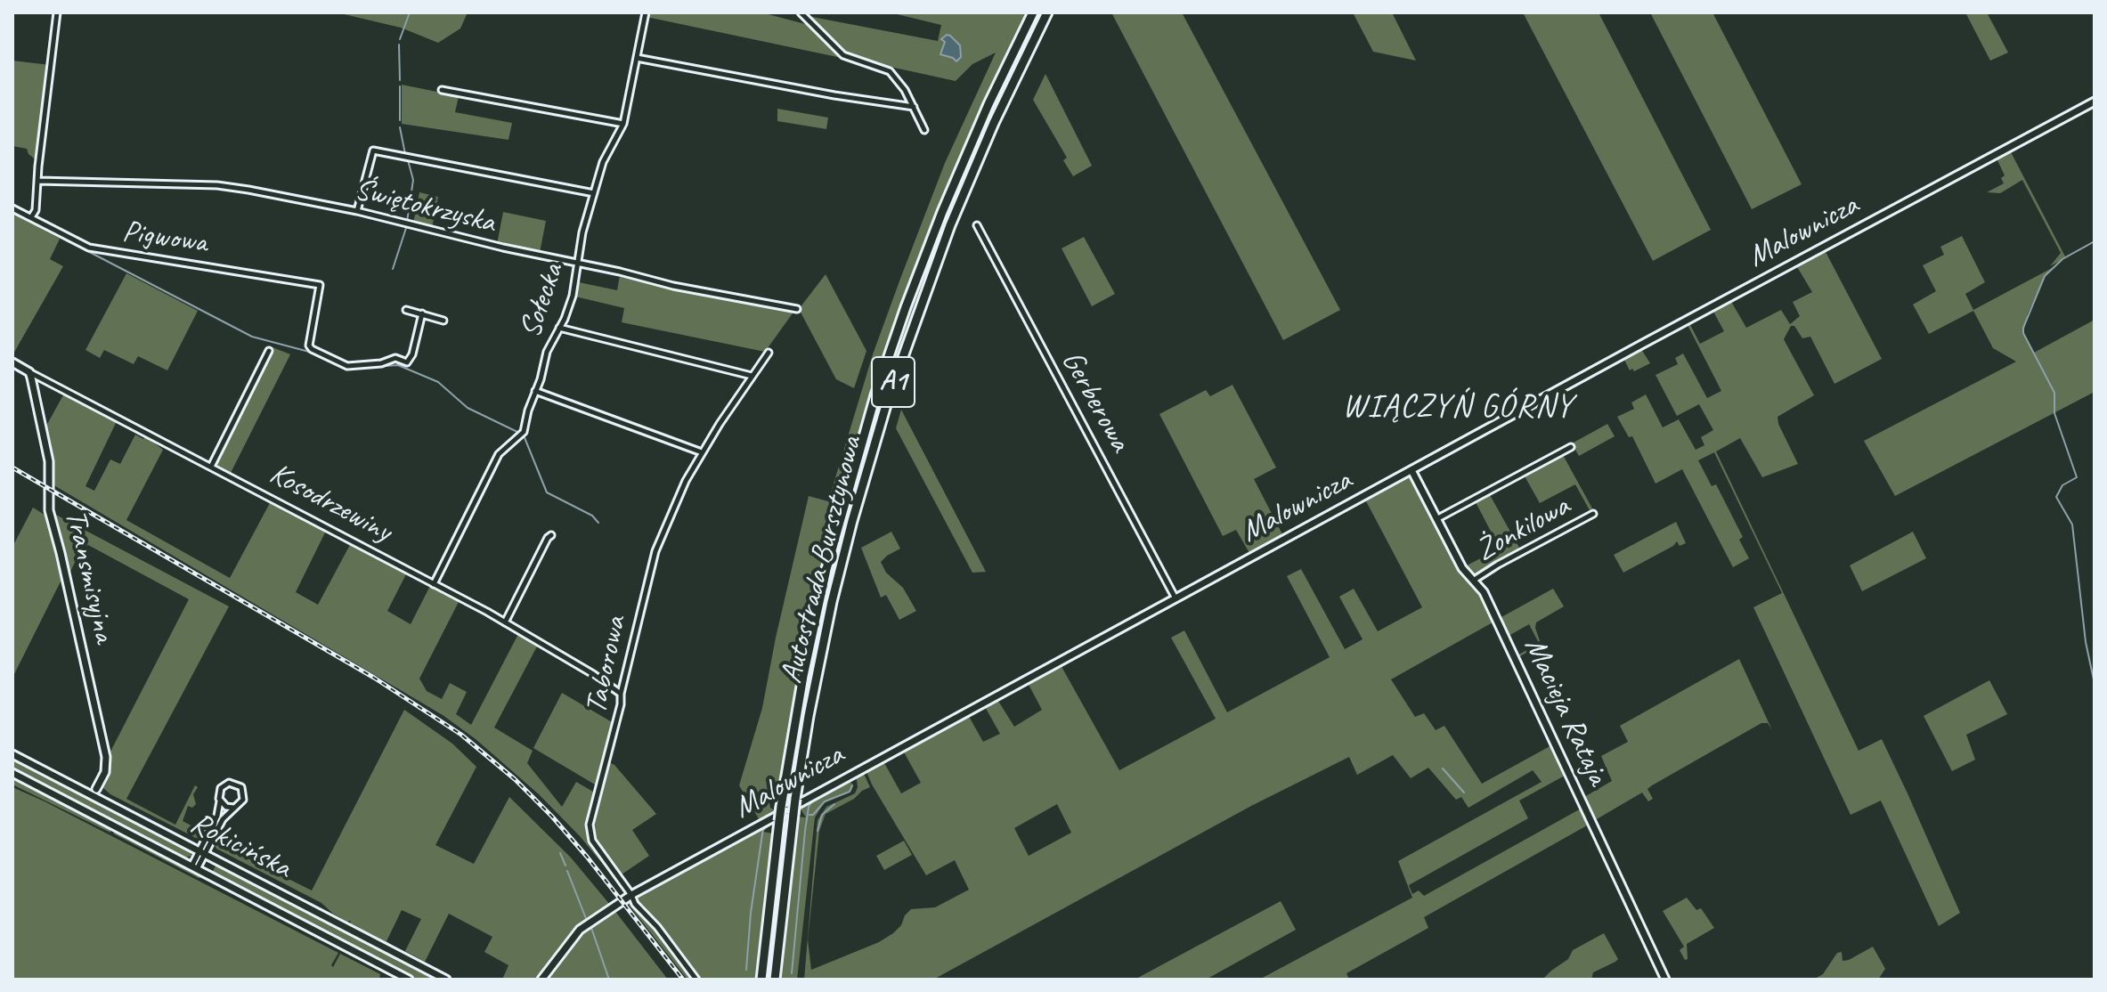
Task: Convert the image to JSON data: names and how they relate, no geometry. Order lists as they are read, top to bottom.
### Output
{
  "streets": {
    "highway": ["A1", "Autostrada Bursztynowa"],
    "street": [
      "Świętokrzyska",
      "Malownicza",
      "Pigwowa",
      "Sołecka",
      "Gerberowa",
      "Kosodrzewiny",
      "Żonkilowa",
      "Transmisyjna",
      "Taborowa",
      "Macieja Rataja",
      "Rokicińska"
    ]
  },
  "crossings": [
    ["Świętokrzyska", "Sołecka"],
    ["Malownicza", "Gerberowa"],
    ["Malownicza", "Taborowa"],
    ["Malownicza", "Macieja Rataja"],
    ["Sołecka", "Kosodrzewiny"],
    ["Kosodrzewiny", "Transmisyjna"],
    ["Kosodrzewiny", "Taborowa"],
    ["Żonkilowa", "Macieja Rataja"]
  ],
  "districts": ["WIĄCZYŃ GÓRNY"]
}
